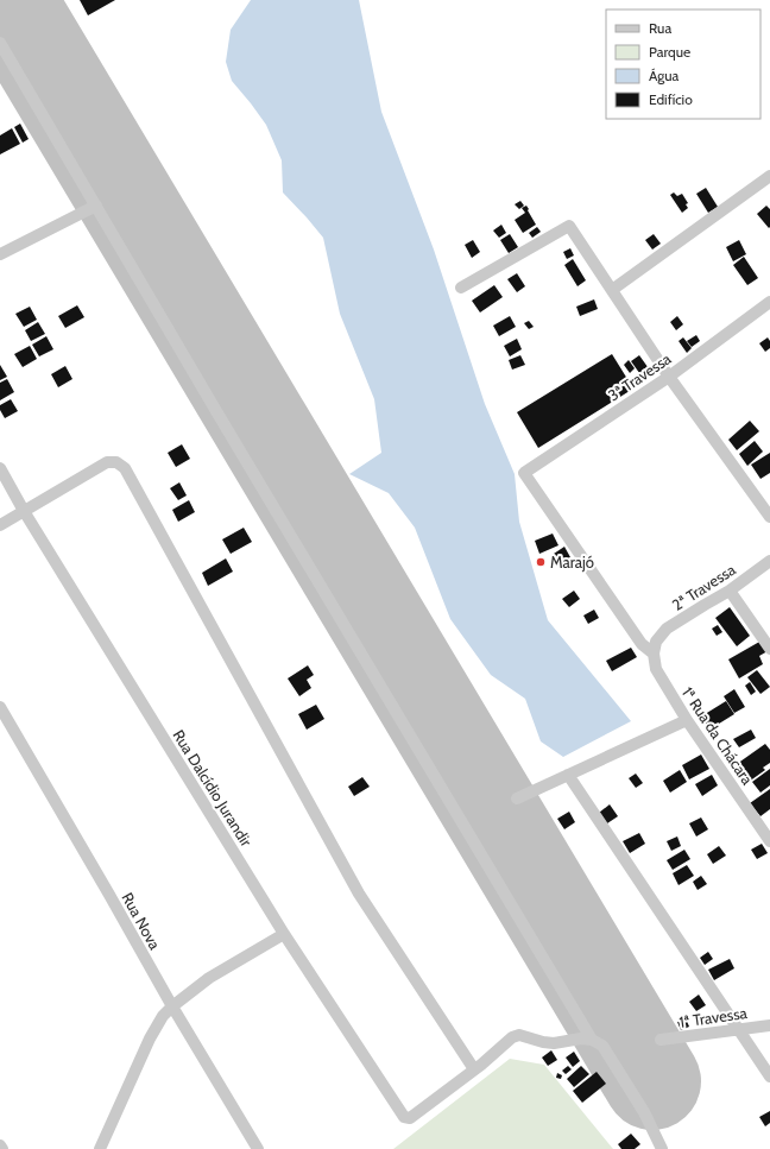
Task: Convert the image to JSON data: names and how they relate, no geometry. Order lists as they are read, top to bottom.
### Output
{
  "streets": {
    "street": [
      "3ª Travessa",
      "2ª Travessa",
      "1ª Rua da Chácara",
      "Rua Dalcídio Jurandir",
      "Rua Nova",
      "1ª Travessa"
    ]
  },
  "crossings": [
    ["3ª Travessa", "2ª Travessa"],
    ["3ª Travessa", "1ª Rua da Chácara"],
    ["2ª Travessa", "1ª Rua da Chácara"]
  ],
  "places": ["Marajó"],
  "legend": [
    "Rua",
    "Parque",
    "Água",
    "Edifício"
  ]
}
